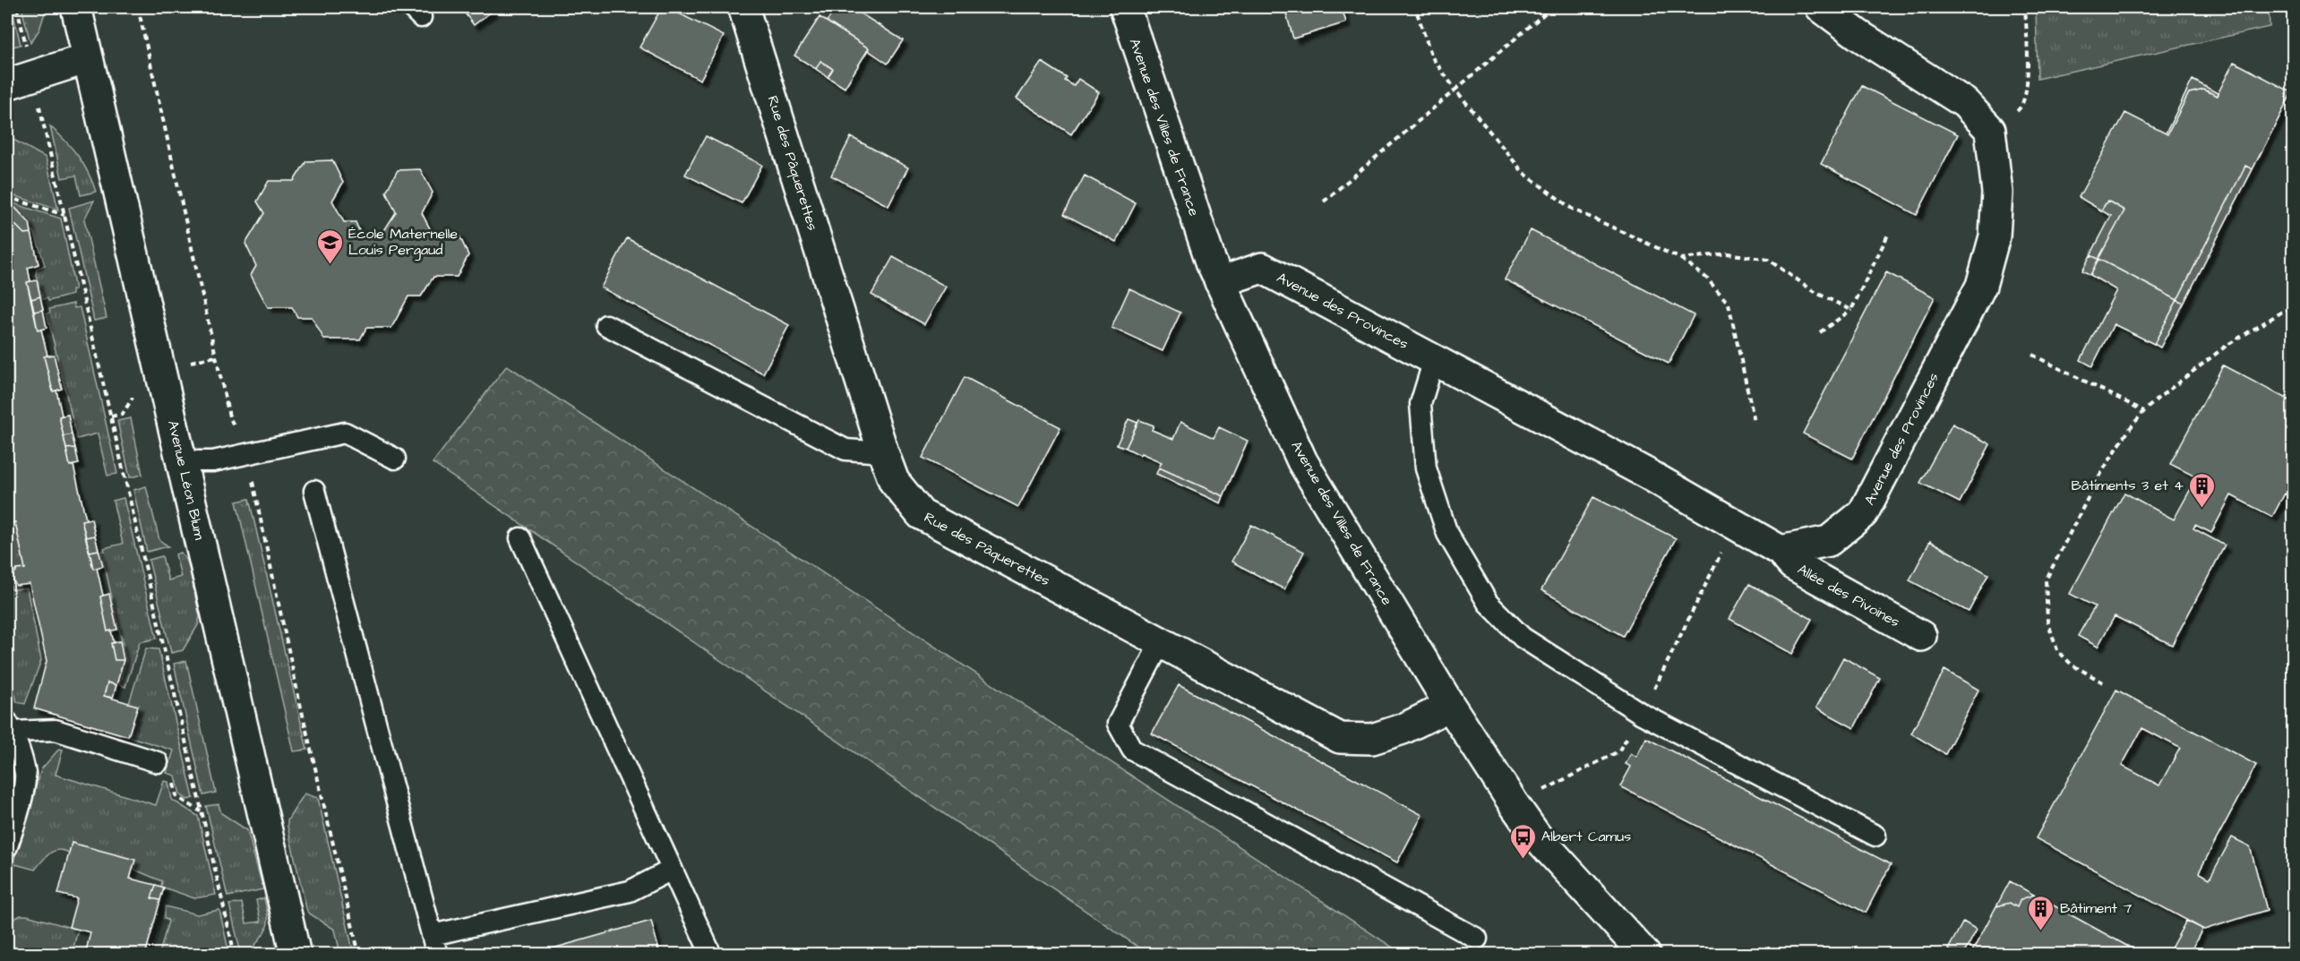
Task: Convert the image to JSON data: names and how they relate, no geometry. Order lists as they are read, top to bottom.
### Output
{
  "streets": {
    "street": [
      "Avenue des Villes de France",
      "Rue des Pâquerettes",
      "Avenue des Provinces",
      "Avenue Léon Blum",
      "Allée des Pivoines"
    ]
  },
  "crossings": [
    ["Avenue des Villes de France", "Rue des Pâquerettes"],
    ["Avenue des Villes de France", "Avenue des Provinces"],
    ["Avenue des Provinces", "Allée des Pivoines"]
  ],
  "places": {
    "school or university": ["École Maternelle Louis Pergaud"],
    "building": ["Bâtiments 3 et 4", "Bâtiment 7"],
    "bus stop": ["Albert Camus"]
  }
}
